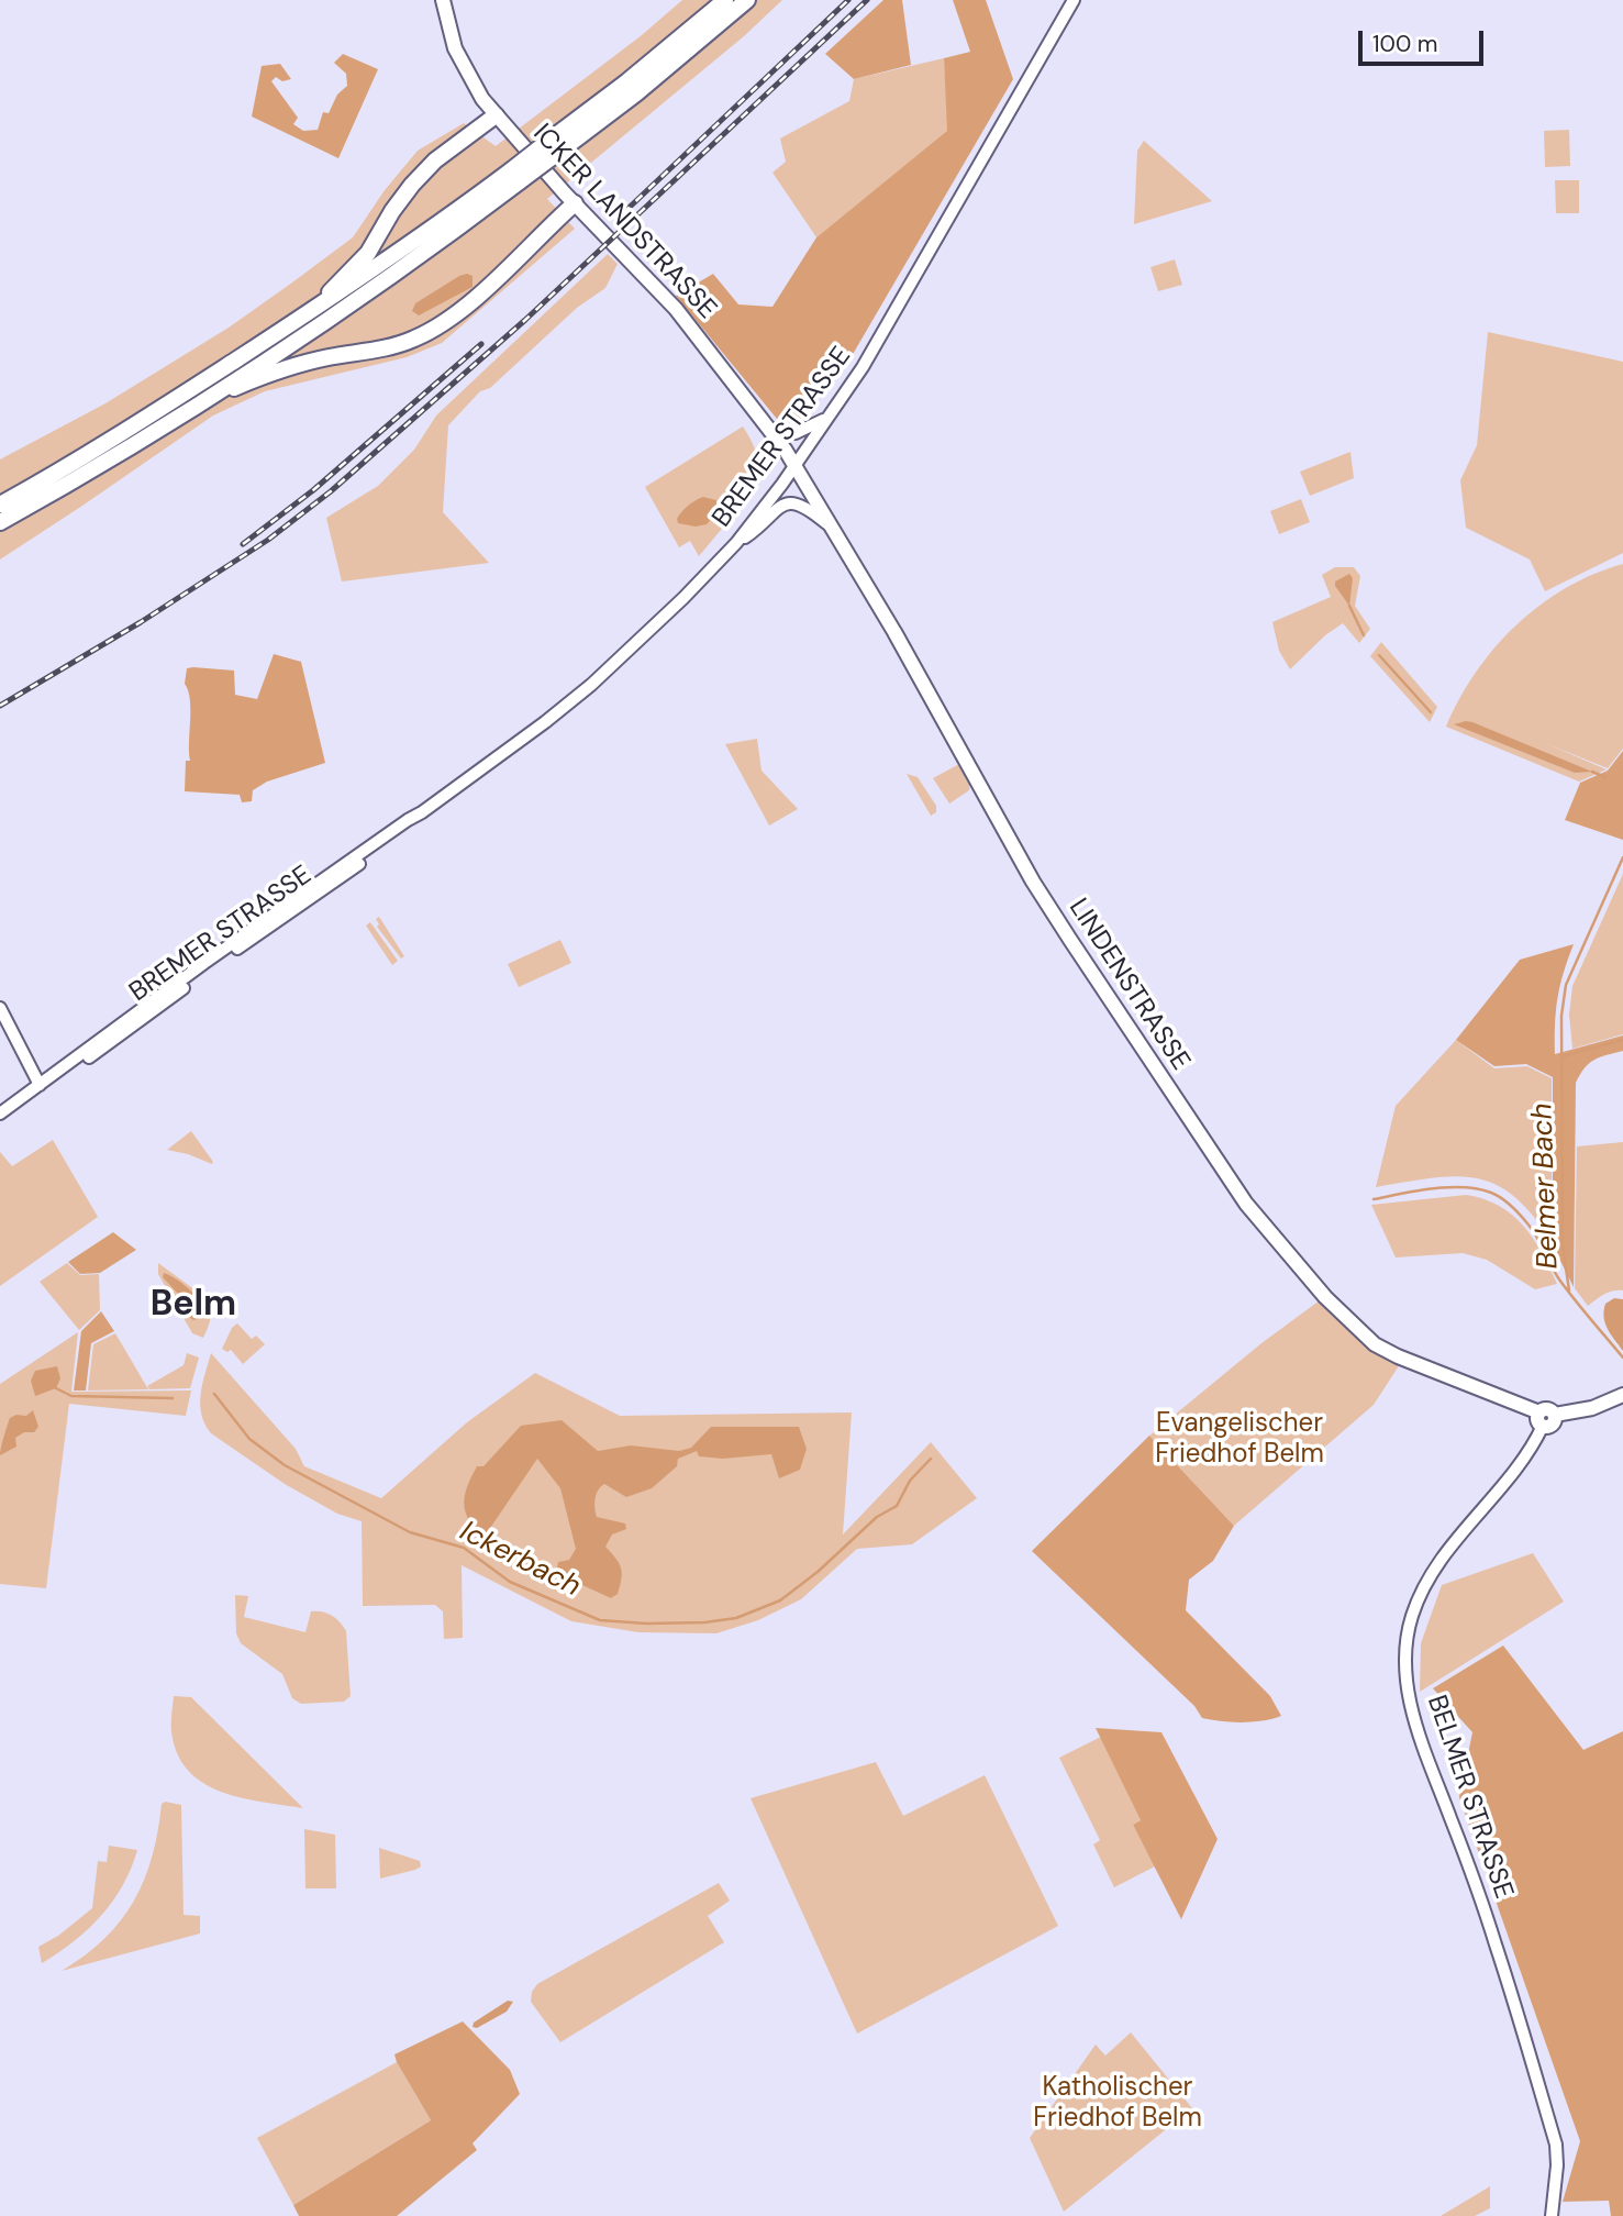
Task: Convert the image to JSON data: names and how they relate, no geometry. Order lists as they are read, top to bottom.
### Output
{
  "streets": {
    "main road": ["ICKER LANDSTRASSE", "LINDENSTRASSE"],
    "street": ["BREMER STRASSE", "BELMER STRASSE"]
  },
  "crossings": [
    ["ICKER LANDSTRASSE", "BREMER STRASSE"],
    ["ICKER LANDSTRASSE", "LINDENSTRASSE"],
    ["BREMER STRASSE", "LINDENSTRASSE"],
    ["LINDENSTRASSE", "BELMER STRASSE"]
  ],
  "districts": ["Belm"],
  "water": ["Belmer Bach", "Ickerbach"],
  "parks": ["Evangelischer Friedhof Belm", "Katholischer Friedhof Belm"],
  "scale_bar": "100 m"
}
